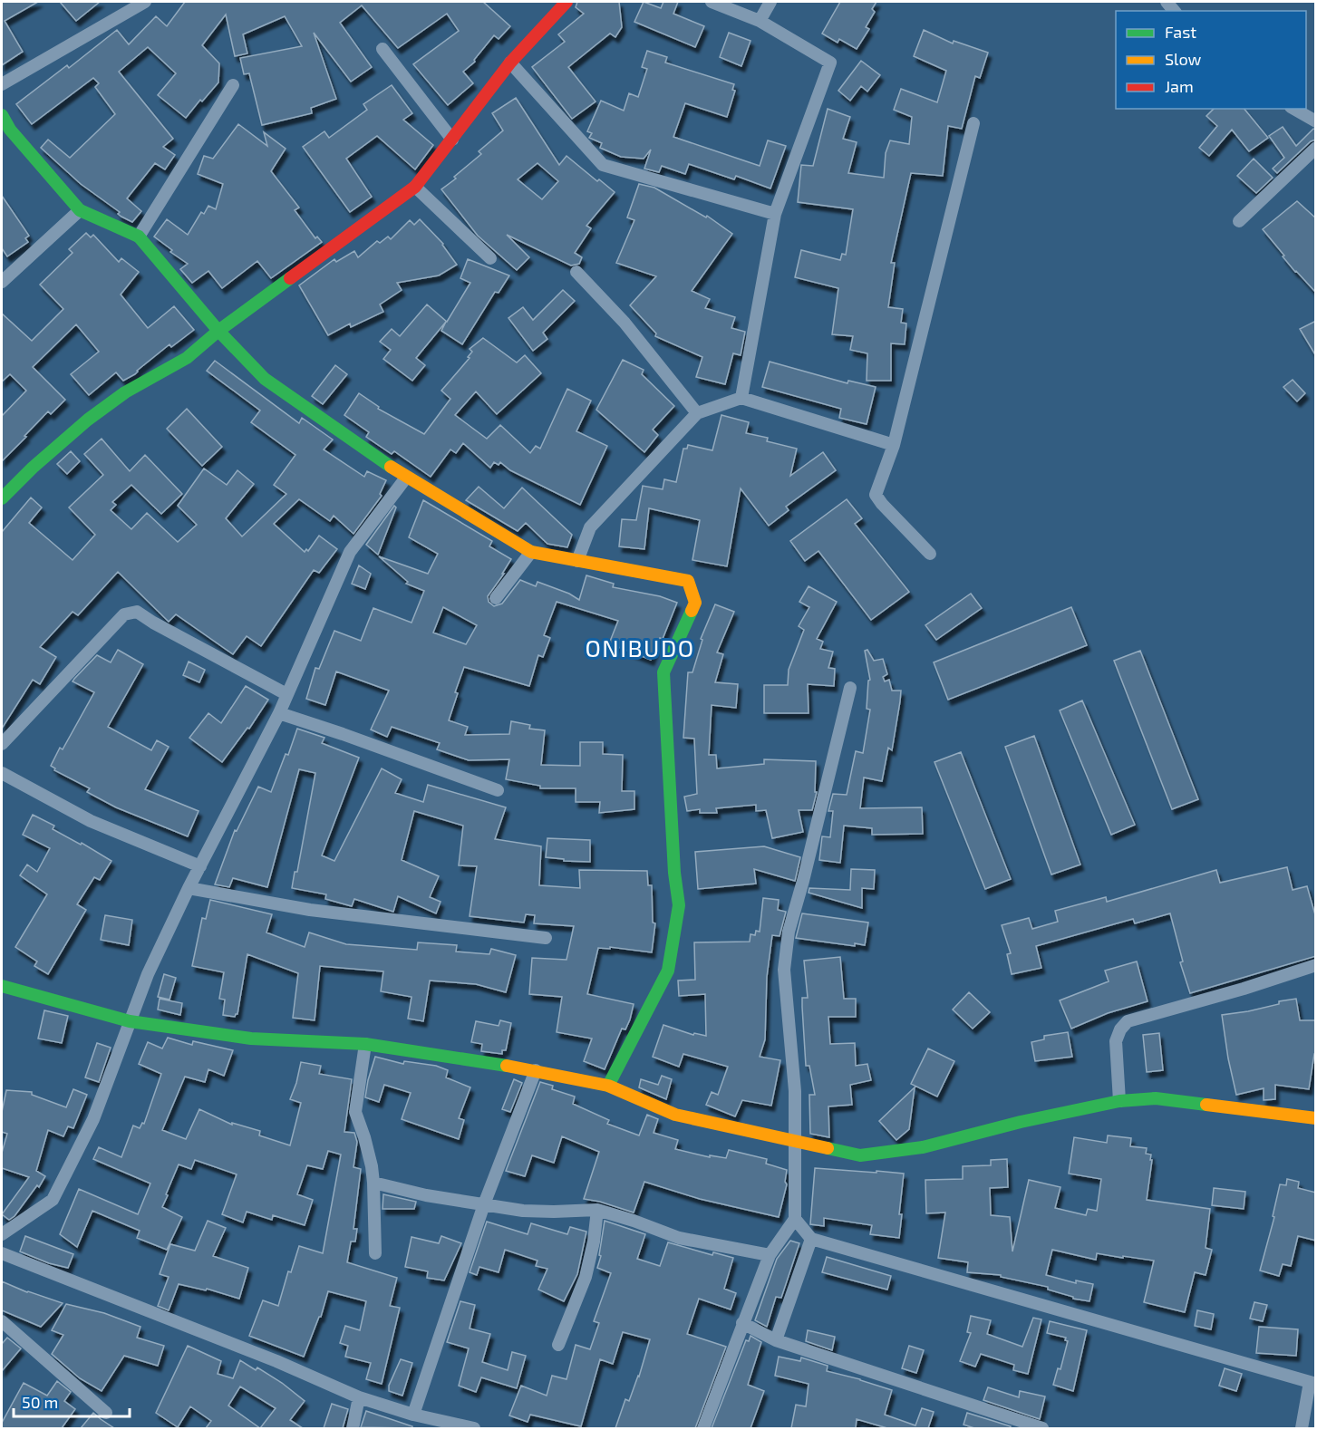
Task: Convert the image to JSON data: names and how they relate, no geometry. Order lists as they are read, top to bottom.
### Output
{
  "districts": ["ONIBUDO"],
  "legend": ["Fast", "Slow", "Jam"],
  "scale_bar": "50 m"
}
